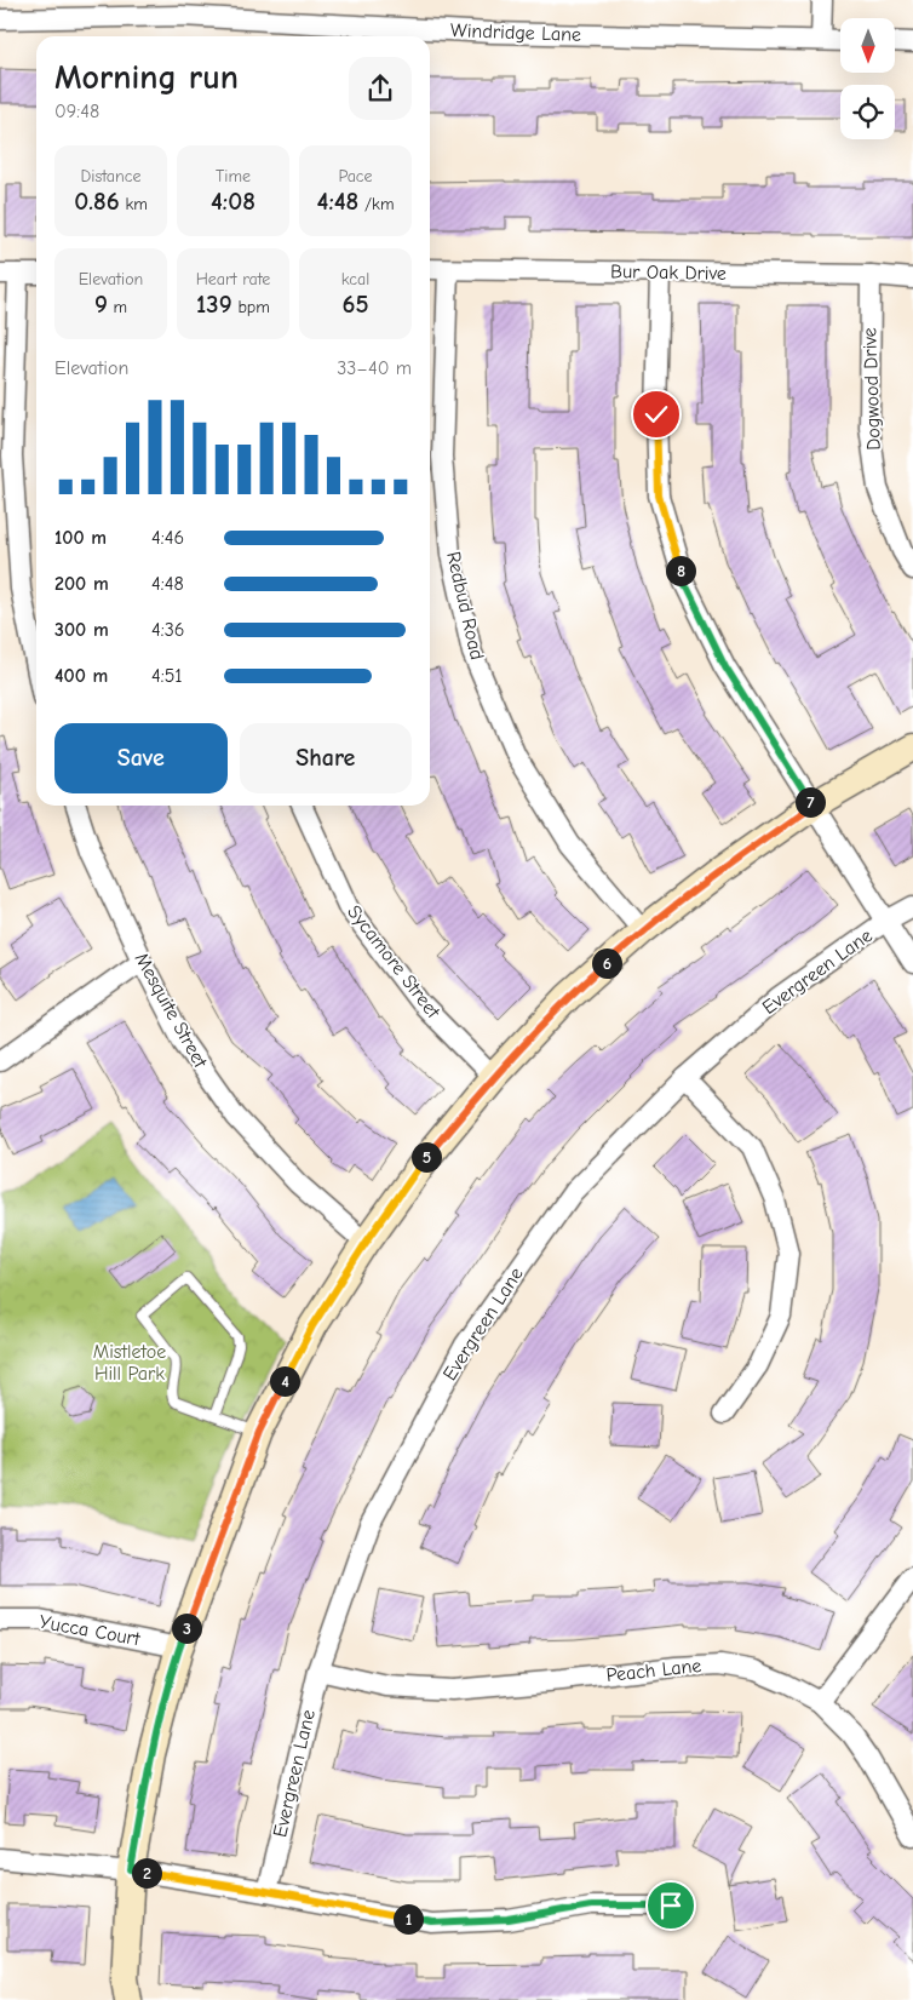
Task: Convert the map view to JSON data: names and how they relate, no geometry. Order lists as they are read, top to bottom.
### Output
{
  "streets": {
    "street": [
      "Windridge Lane",
      "Bur Oak Drive",
      "Dogwood Drive",
      "Redbud Road",
      "Sycamore Street",
      "Evergreen Lane",
      "Mesquite Street",
      "Yucca Court",
      "Peach Lane"
    ]
  },
  "crossings": [
    ["Bur Oak Drive", "Dogwood Drive"],
    ["Bur Oak Drive", "Redbud Road"],
    ["Evergreen Lane", "Peach Lane"]
  ],
  "parks": ["Mistletoe Hill Park"],
  "north": "bottom",
  "page": {
    "heading": ["Morning run", "09:48"],
    "stats": [
      ["Distance", "0.86 km"],
      ["Time", "4:08"],
      ["Pace", "4:48 /km"],
      ["Elevation", "9 m"],
      ["Heart rate", "139 bpm"],
      ["kcal", "65"]
    ],
    "chart": ["Elevation", "33–40 m"],
    "list": [
      {
        "name": "100 m",
        "note": "4:46"
      },
      {
        "name": "200 m",
        "note": "4:48"
      },
      {
        "name": "300 m",
        "note": "4:36"
      },
      {
        "name": "400 m",
        "note": "4:51"
      }
    ],
    "pins": [
      "8",
      "7",
      "6",
      "5",
      "4",
      "3",
      "2",
      "1"
    ],
    "buttons": ["Save", "Share"]
  }
}
